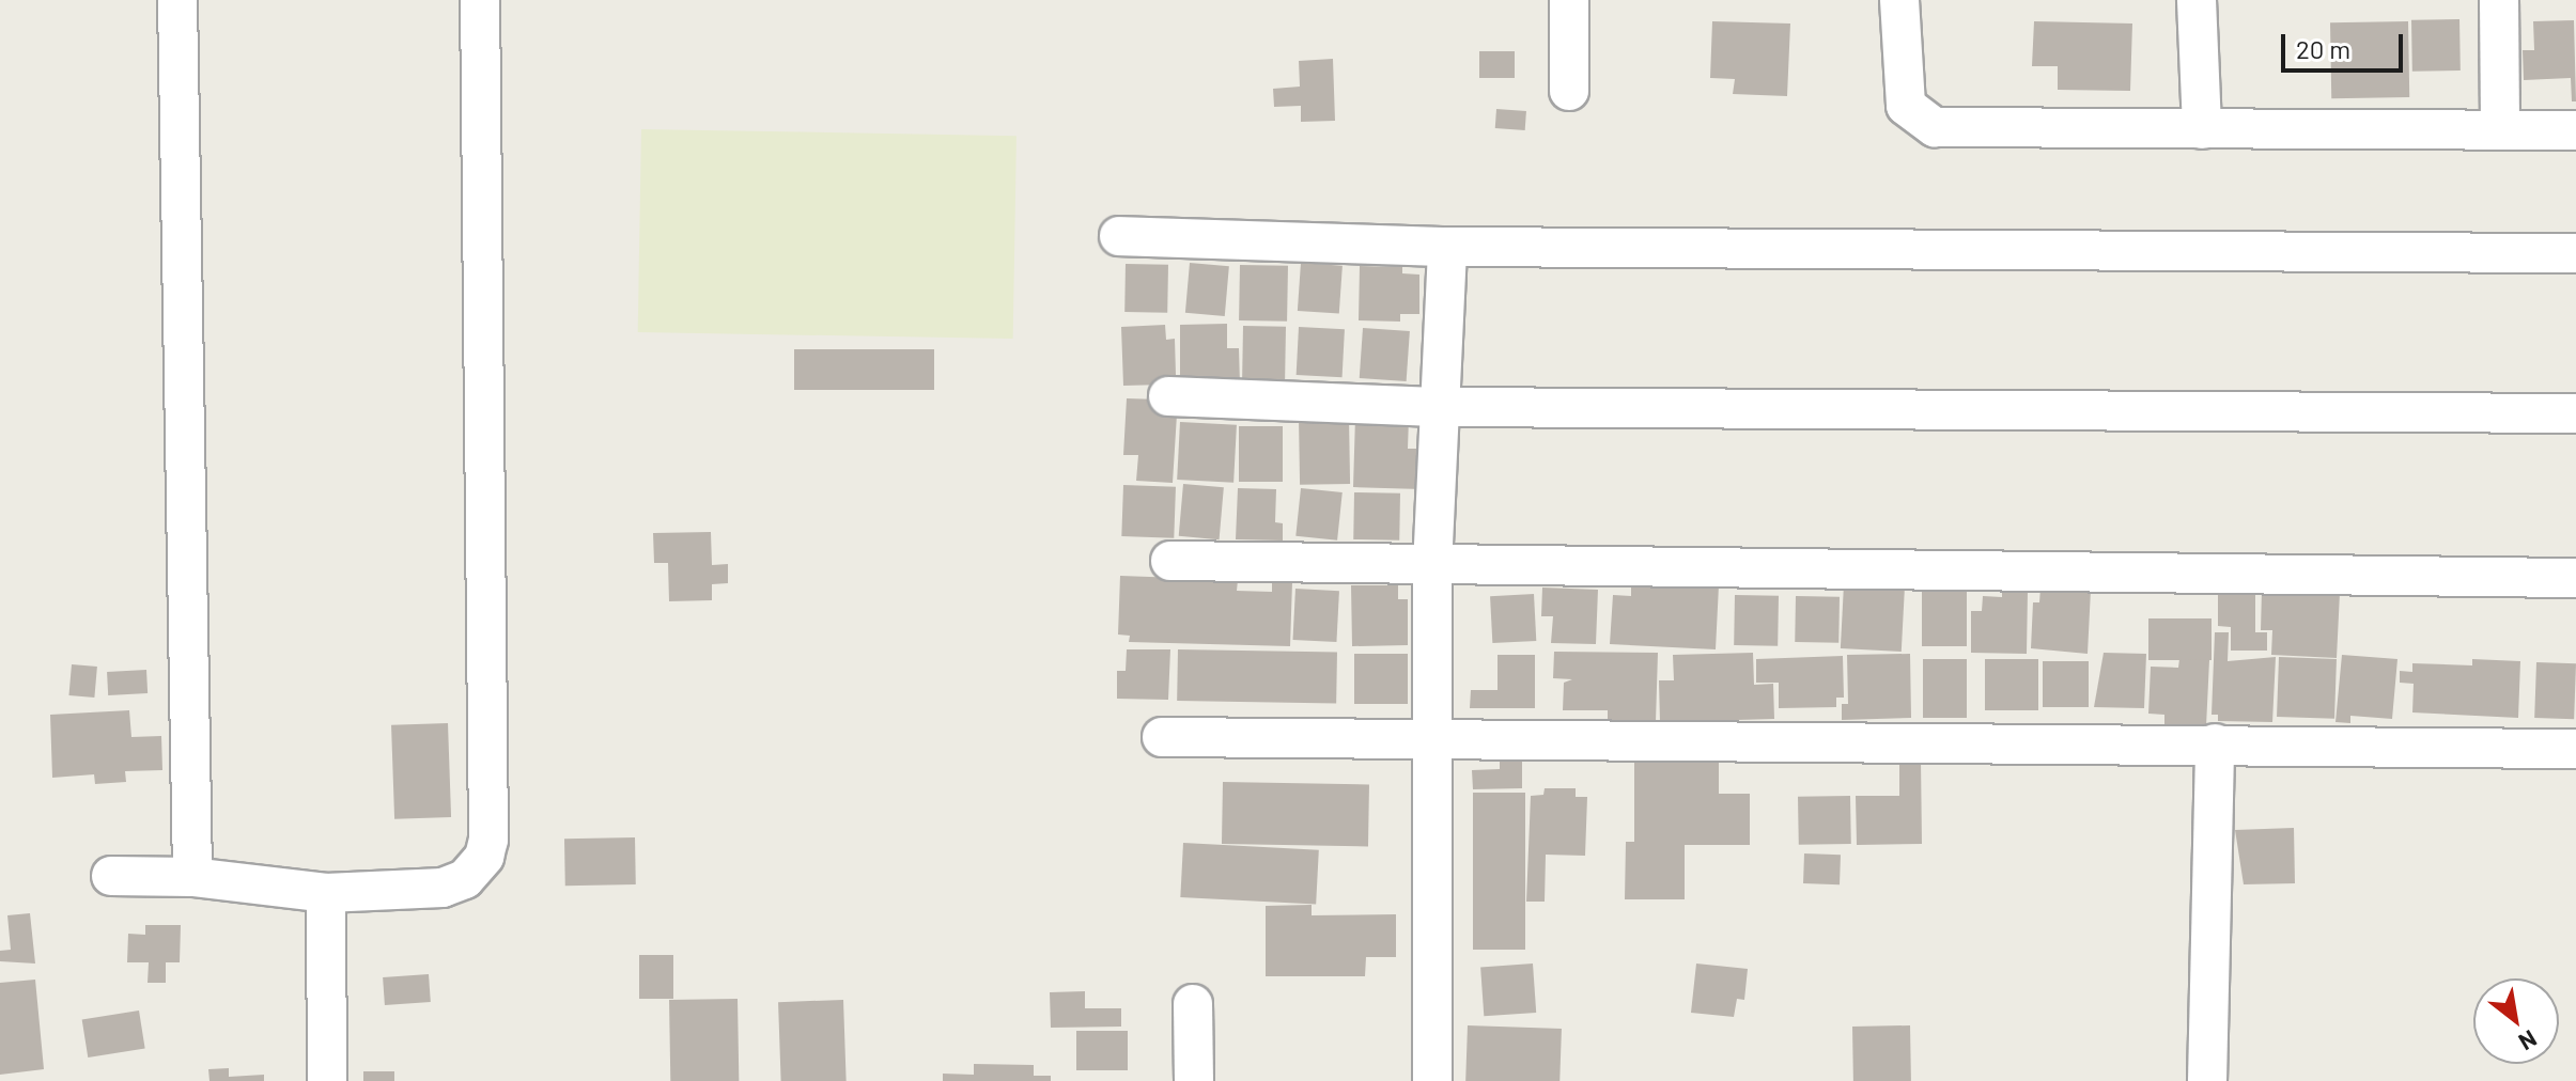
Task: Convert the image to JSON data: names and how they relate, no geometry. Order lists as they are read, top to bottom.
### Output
{
  "scale_bar": "20 m",
  "north": "bottom right"
}
